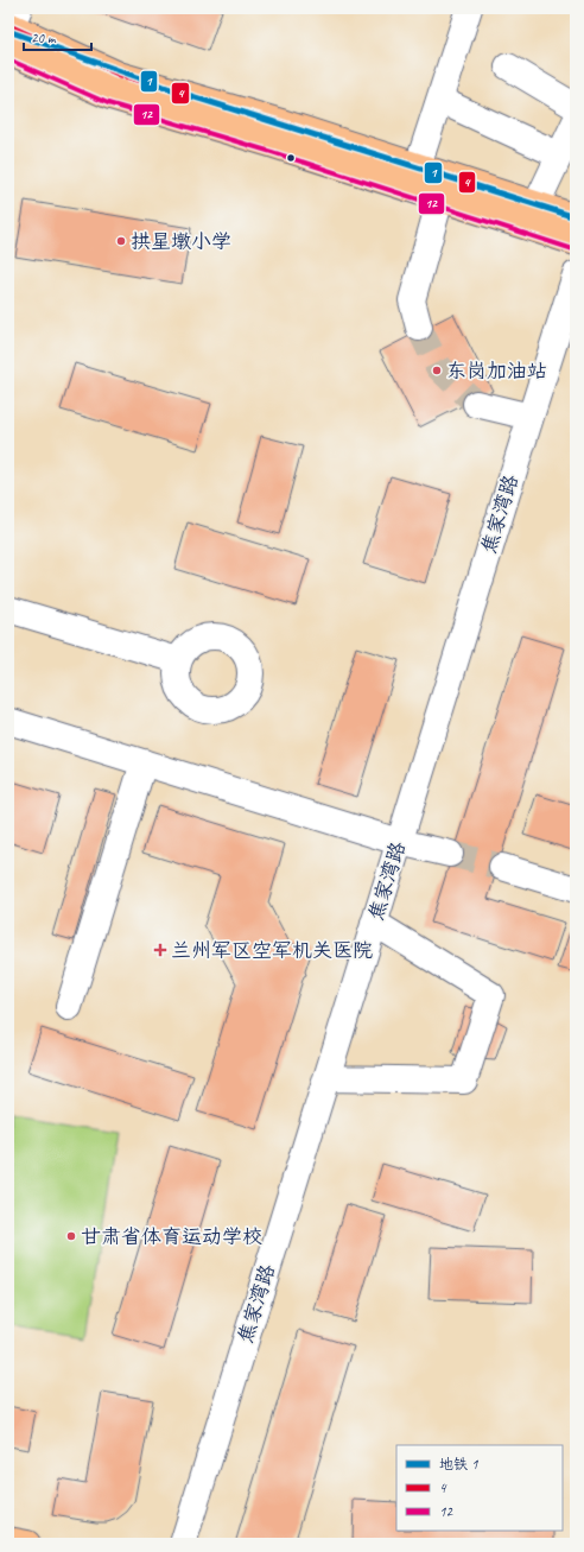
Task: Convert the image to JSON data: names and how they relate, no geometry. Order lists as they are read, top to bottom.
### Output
{
  "streets": {
    "street": ["焦家湾路"]
  },
  "places": {
    "other": ["拱星墩小学", "东岗加油站", "甘肃省体育运动学校"],
    "health": ["兰州军区空军机关医院"]
  },
  "lines": ["transit line 4", "metro line 1", "transit line 12"],
  "legend": ["地铁 1", "4", "12"],
  "scale_bar": "20 m"
}
